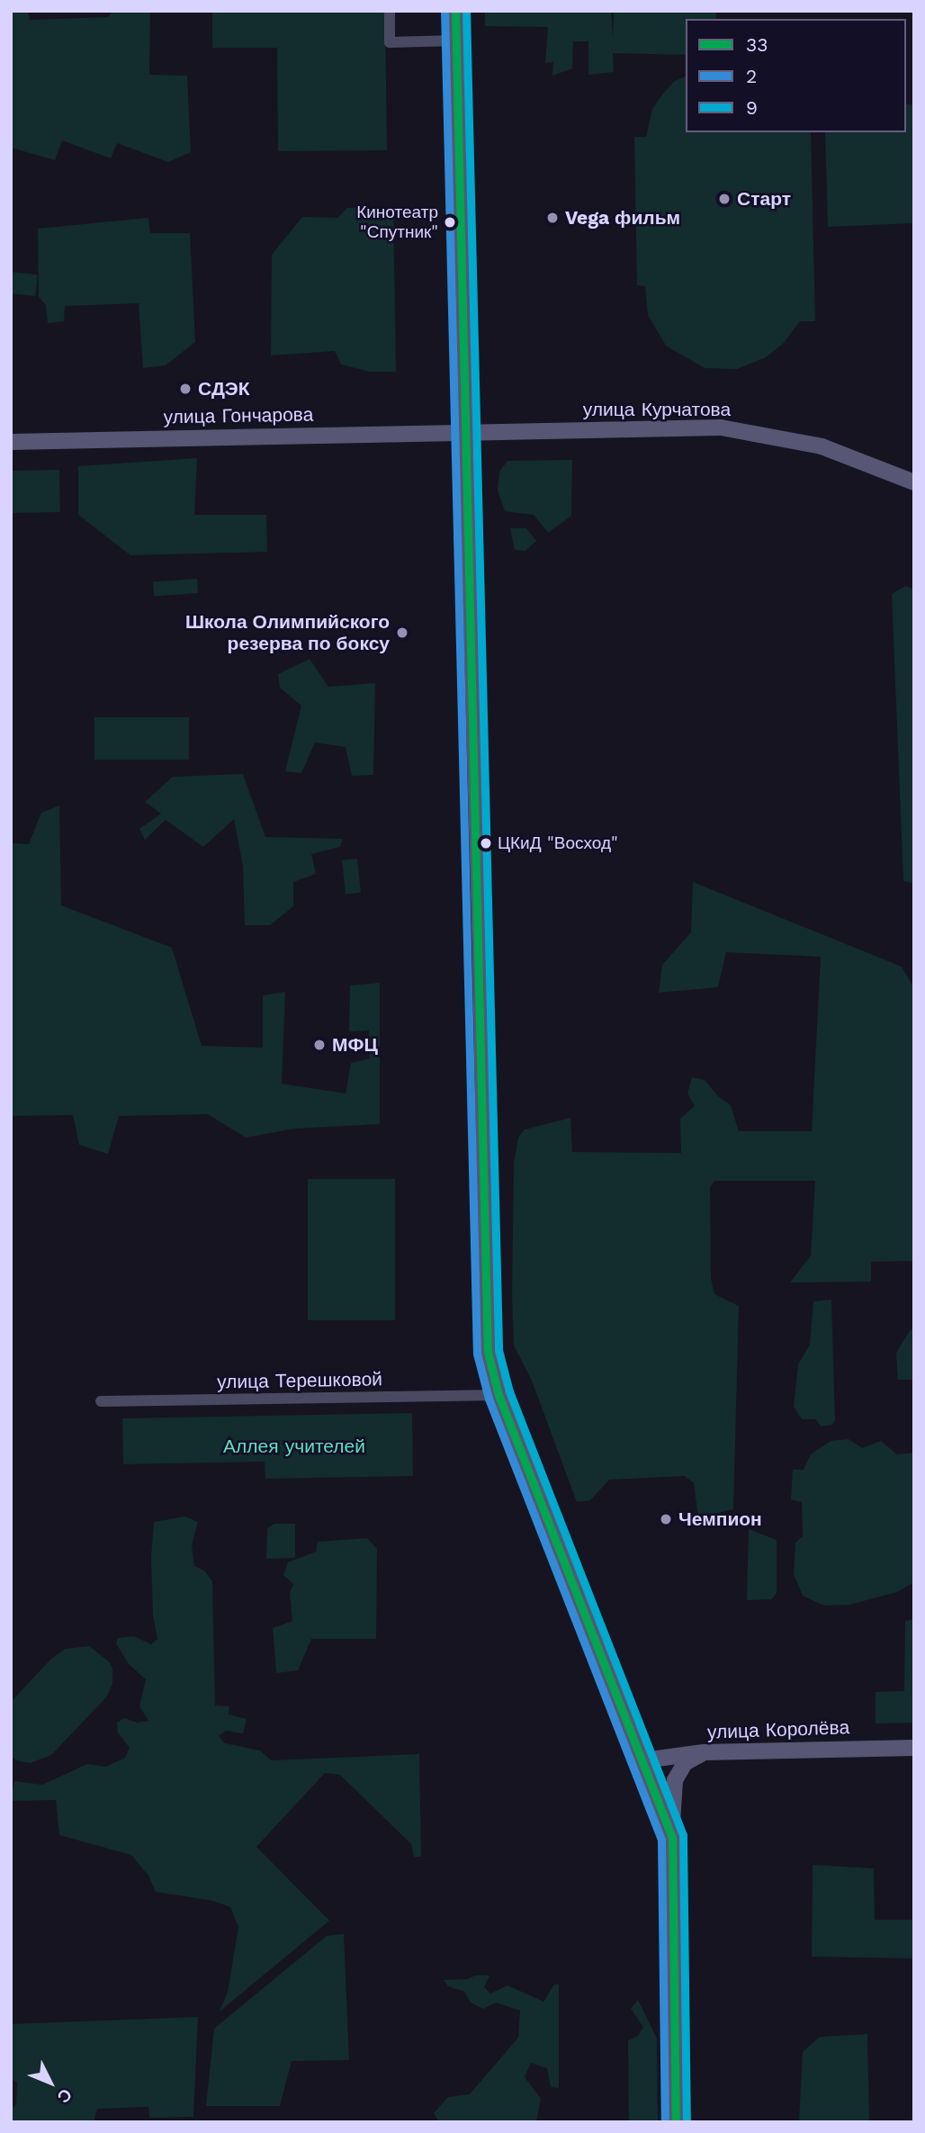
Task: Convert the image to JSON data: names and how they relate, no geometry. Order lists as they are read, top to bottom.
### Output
{
  "streets": {
    "main road": ["улица Курчатова", "улица Гончарова", "улица Королёва"],
    "street": ["улица Терешковой"]
  },
  "crossings": [
    ["улица Курчатова", "улица Гончарова"]
  ],
  "parks": ["Аллея учителей"],
  "places": [
    "Старт",
    "Vega фильм",
    "Кинотеатр \"Спутник\"",
    "СДЭК",
    "Школа Олимпийского резерва по боксу",
    "ЦКиД \"Восход\"",
    "МФЦ",
    "Чемпион"
  ],
  "lines": ["transit line 33", "transit line 2", "transit line 9"],
  "legend": ["33", "2", "9"],
  "north": "bottom right"
}
